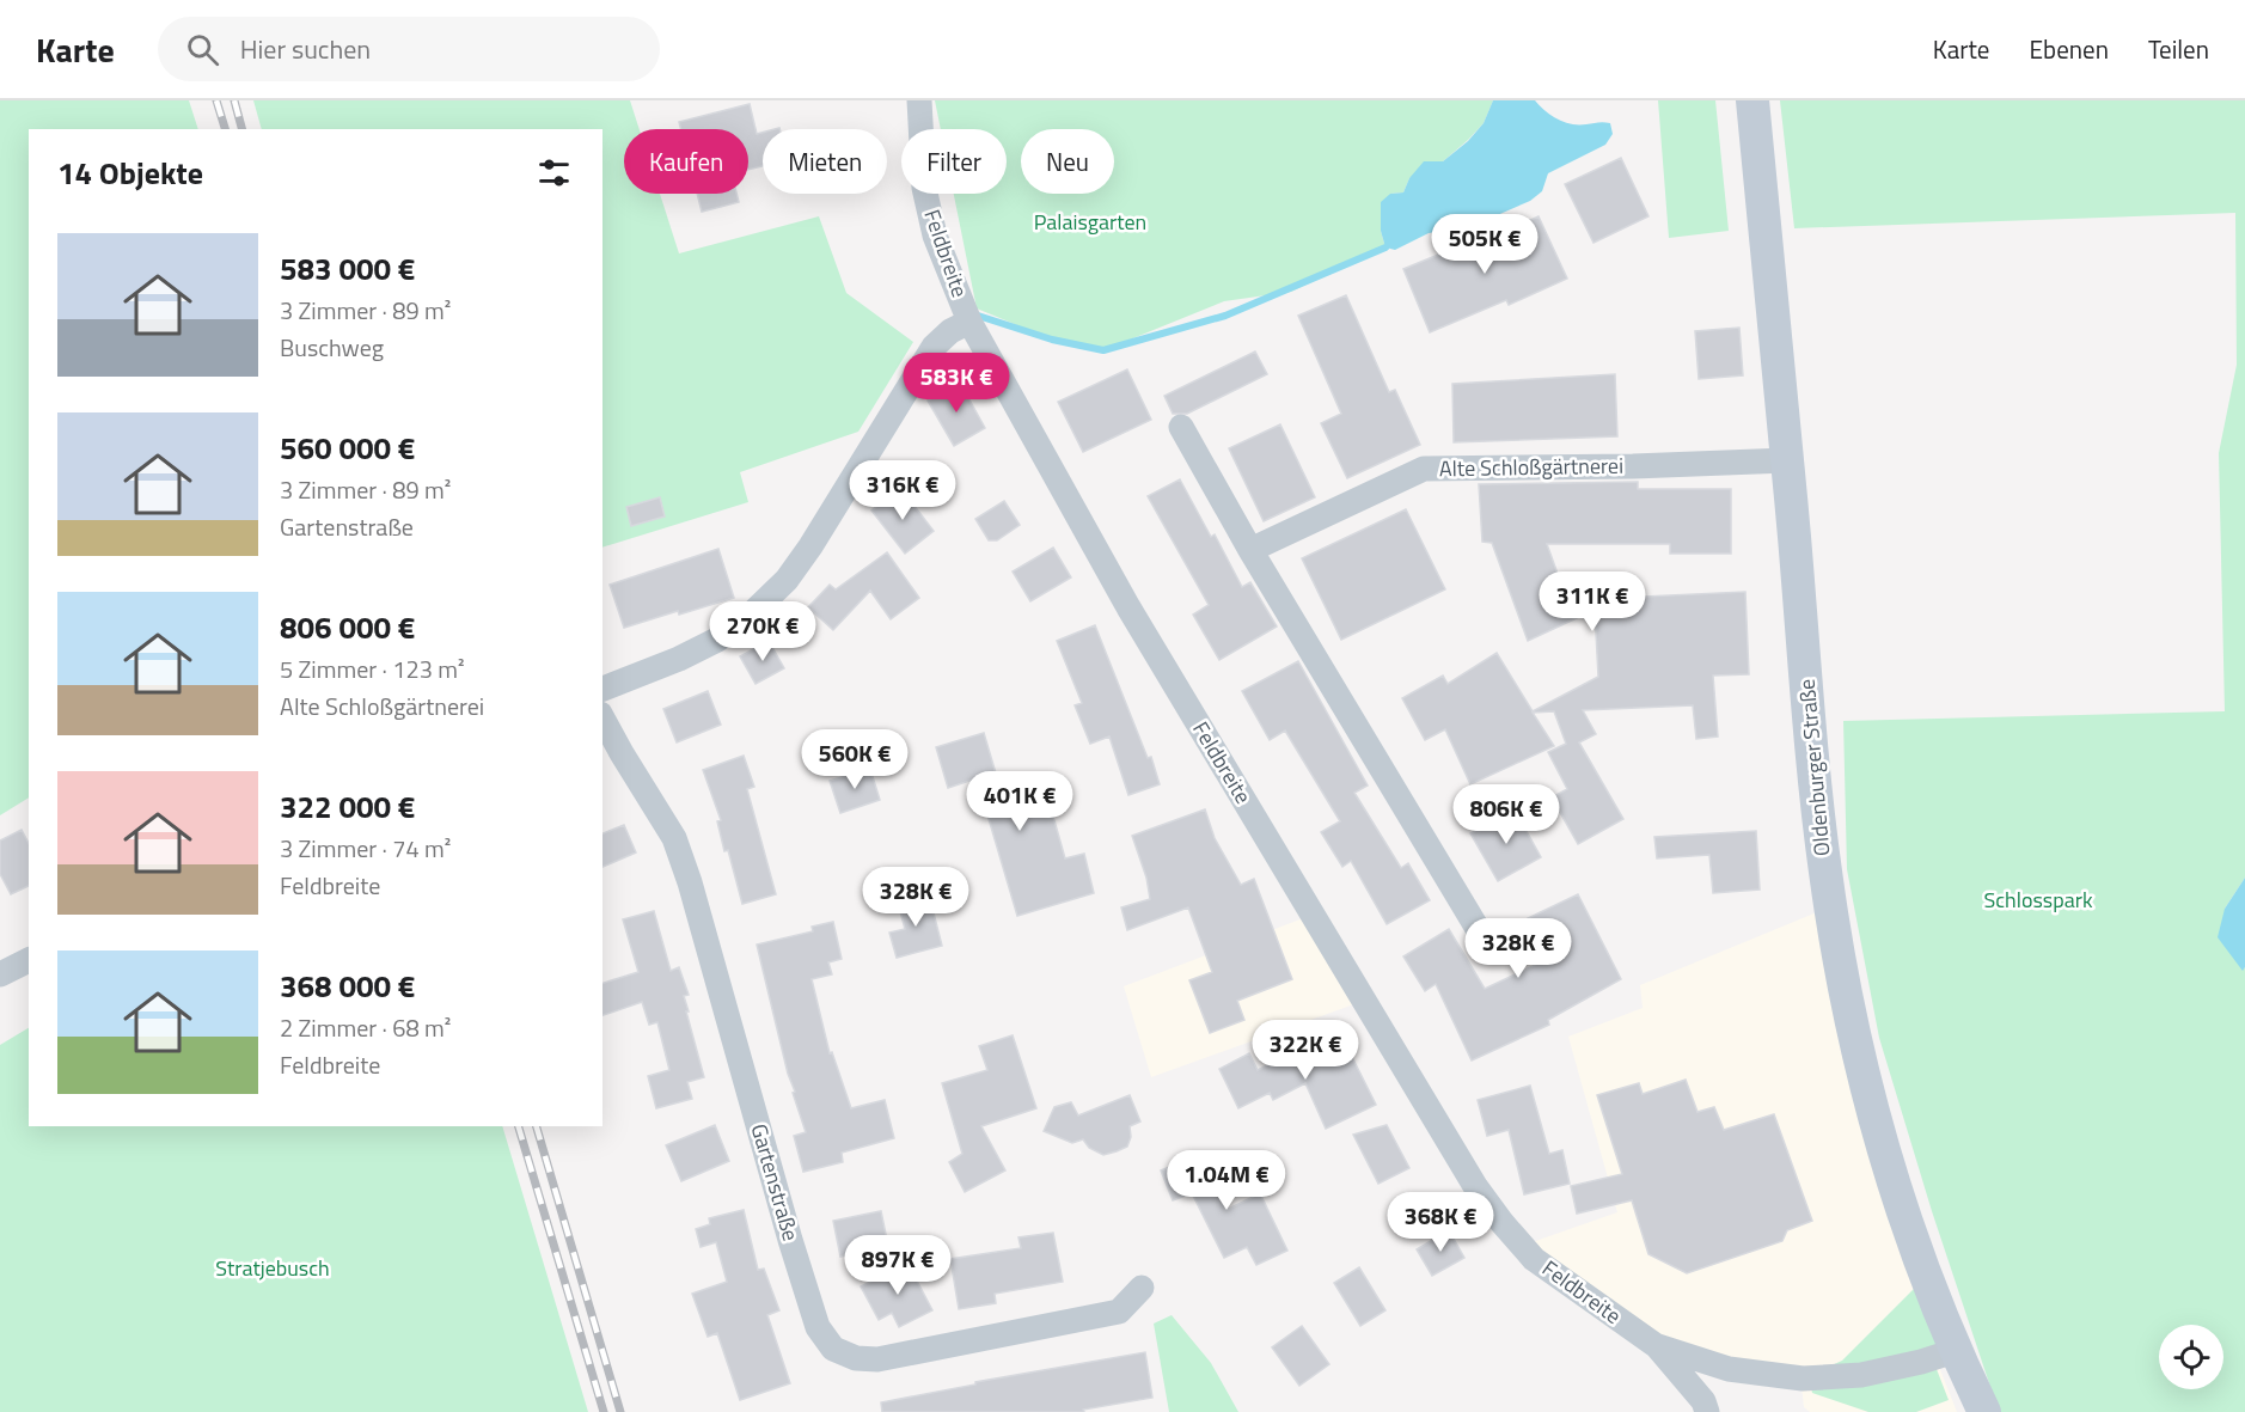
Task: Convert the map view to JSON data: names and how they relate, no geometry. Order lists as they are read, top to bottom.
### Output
{
  "streets": {
    "street": [
      "Feldbreite",
      "Alte Schloßgärtnerei",
      "Oldenburger Straße",
      "Gartenstraße"
    ]
  },
  "crossings": [
    ["Feldbreite", "Oldenburger Straße"],
    ["Alte Schloßgärtnerei", "Oldenburger Straße"]
  ],
  "parks": ["Palaisgarten", "Schlosspark", "Stratjebusch"],
  "page": {
    "header": "Karte",
    "search": "Hier suchen",
    "nav": ["Karte", "Ebenen", "Teilen"],
    "chip": [
      "Kaufen",
      "Mieten",
      "Filter",
      "Neu"
    ],
    "heading": "14 Objekte",
    "price": [
      "505K €",
      "583K €",
      "316K €",
      "311K €",
      "270K €",
      "560K €",
      "401K €",
      "806K €",
      "328K €",
      "328K €",
      "322K €",
      "1.04M €",
      "368K €",
      "897K €"
    ],
    "list": [
      {
        "name": "583 000 €",
        "note": "3 Zimmer · 89 m² · Buschweg"
      },
      {
        "name": "560 000 €",
        "note": "3 Zimmer · 89 m² · Gartenstraße"
      },
      {
        "name": "806 000 €",
        "note": "5 Zimmer · 123 m² · Alte Schloßgärtnerei"
      },
      {
        "name": "322 000 €",
        "note": "3 Zimmer · 74 m² · Feldbreite"
      },
      {
        "name": "368 000 €",
        "note": "2 Zimmer · 68 m² · Feldbreite"
      }
    ]
  }
}
